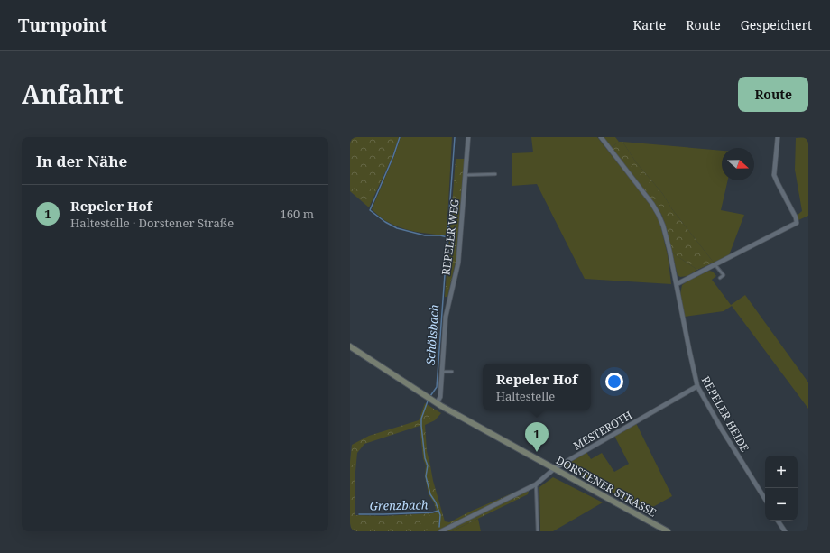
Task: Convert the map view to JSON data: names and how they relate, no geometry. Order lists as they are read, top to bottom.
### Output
{
  "streets": {
    "main road": ["DORSTENER STRASSE"],
    "street": ["REPELER WEG", "REPELER HEIDE", "MESTEROTH"]
  },
  "crossings": [
    ["REPELER WEG", "DORSTENER STRASSE"],
    ["REPELER HEIDE", "MESTEROTH"],
    ["MESTEROTH", "DORSTENER STRASSE"]
  ],
  "water": ["Schölsbach", "Grenzbach"],
  "north": "right",
  "page": {
    "header": "Turnpoint",
    "nav": ["Karte", "Route", "Gespeichert"],
    "title": "Anfahrt",
    "buttons": "Route",
    "heading": "In der Nähe",
    "list": [
      {
        "mark": "1",
        "name": "Repeler Hof",
        "note": "Haltestelle · Dorstener Straße",
        "value": "160 m"
      }
    ],
    "popup": ["Repeler Hof", "Haltestelle"],
    "pins": "1",
    "map_buttons": ["+", "−"]
  }
}
